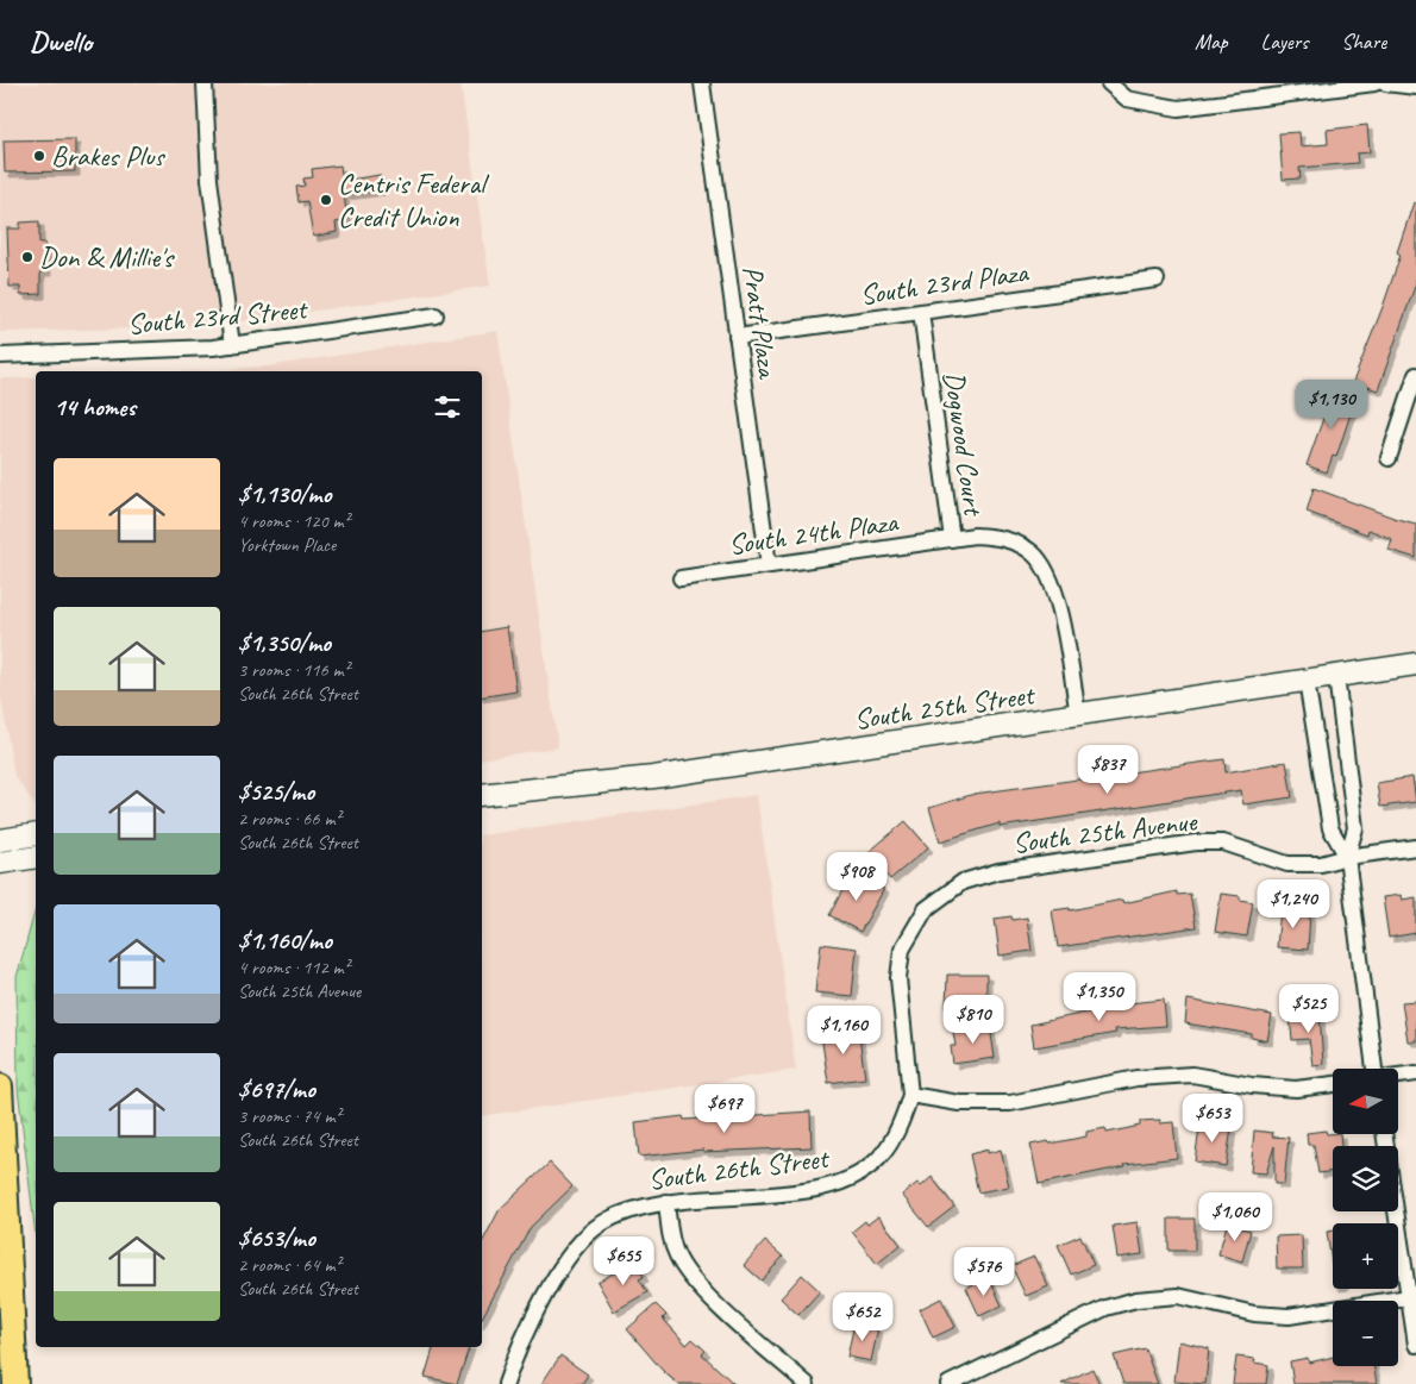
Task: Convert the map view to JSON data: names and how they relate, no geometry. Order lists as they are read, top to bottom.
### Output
{
  "streets": {
    "street": [
      "South 23rd Plaza",
      "South 23rd Street",
      "Pratt Plaza",
      "Dogwood Court",
      "South 24th Plaza",
      "South 25th Street",
      "South 25th Avenue",
      "South 26th Street"
    ]
  },
  "crossings": [
    ["South 23rd Plaza", "Pratt Plaza"],
    ["South 23rd Plaza", "Dogwood Court"],
    ["Pratt Plaza", "South 24th Plaza"],
    ["Dogwood Court", "South 24th Plaza"],
    ["Dogwood Court", "South 25th Street"],
    ["South 25th Avenue", "South 26th Street"]
  ],
  "places": ["Brakes Plus", "Centris Federal Credit Union", "Don & Millie's"],
  "north": "left",
  "page": {
    "header": "Dwello",
    "nav": ["Map", "Layers", "Share"],
    "heading": "14 homes",
    "price": [
      "$1,130",
      "$837",
      "$908",
      "$1,240",
      "$1,350",
      "$525",
      "$810",
      "$1,160",
      "$697",
      "$653",
      "$1,060",
      "$655",
      "$576",
      "$652"
    ],
    "list": [
      {
        "name": "$1,130/mo",
        "note": "4 rooms · 120 m² · Yorktown Place"
      },
      {
        "name": "$1,350/mo",
        "note": "3 rooms · 116 m² · South 26th Street"
      },
      {
        "name": "$525/mo",
        "note": "2 rooms · 66 m² · South 26th Street"
      },
      {
        "name": "$1,160/mo",
        "note": "4 rooms · 112 m² · South 25th Avenue"
      },
      {
        "name": "$697/mo",
        "note": "3 rooms · 74 m² · South 26th Street"
      },
      {
        "name": "$653/mo",
        "note": "2 rooms · 64 m² · South 26th Street"
      }
    ],
    "map_buttons": ["+", "−"]
  }
}
